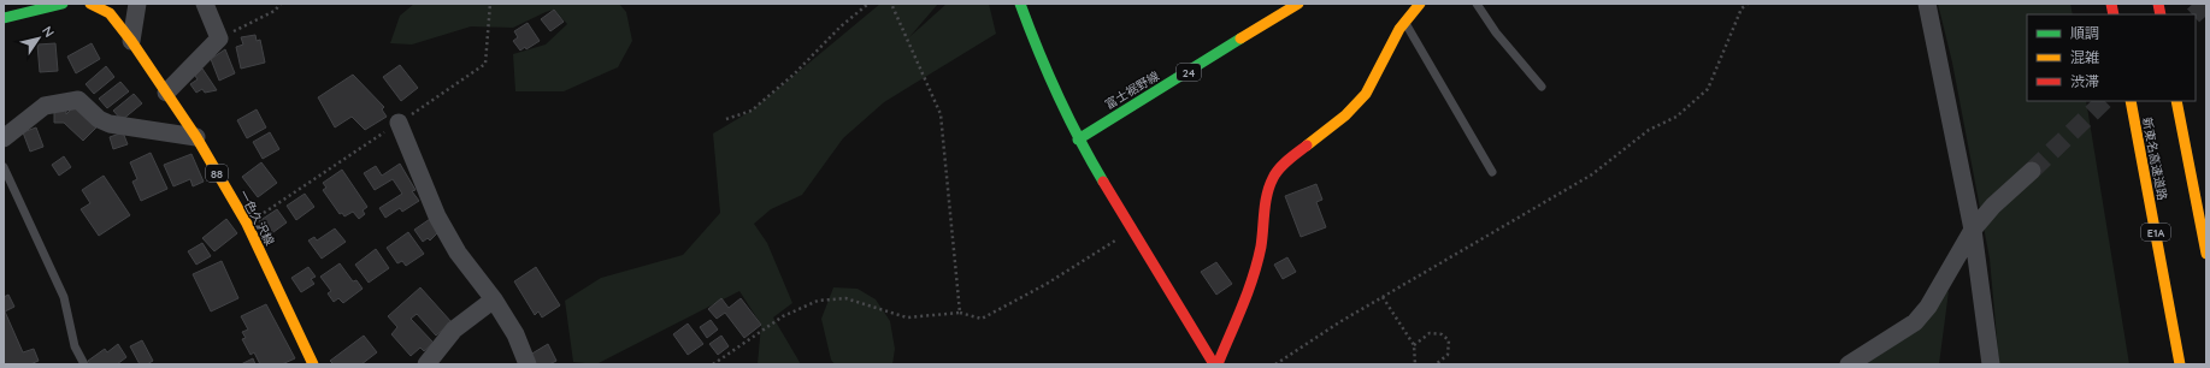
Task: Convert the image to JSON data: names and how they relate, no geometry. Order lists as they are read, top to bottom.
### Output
{
  "streets": {
    "main road": [
      "24",
      "富士裾野線",
      "新東名高速道路",
      "88",
      "一色久沢線",
      "E1A"
    ]
  },
  "legend": ["順調", "混雑", "渋滞"],
  "north": "top right"
}
